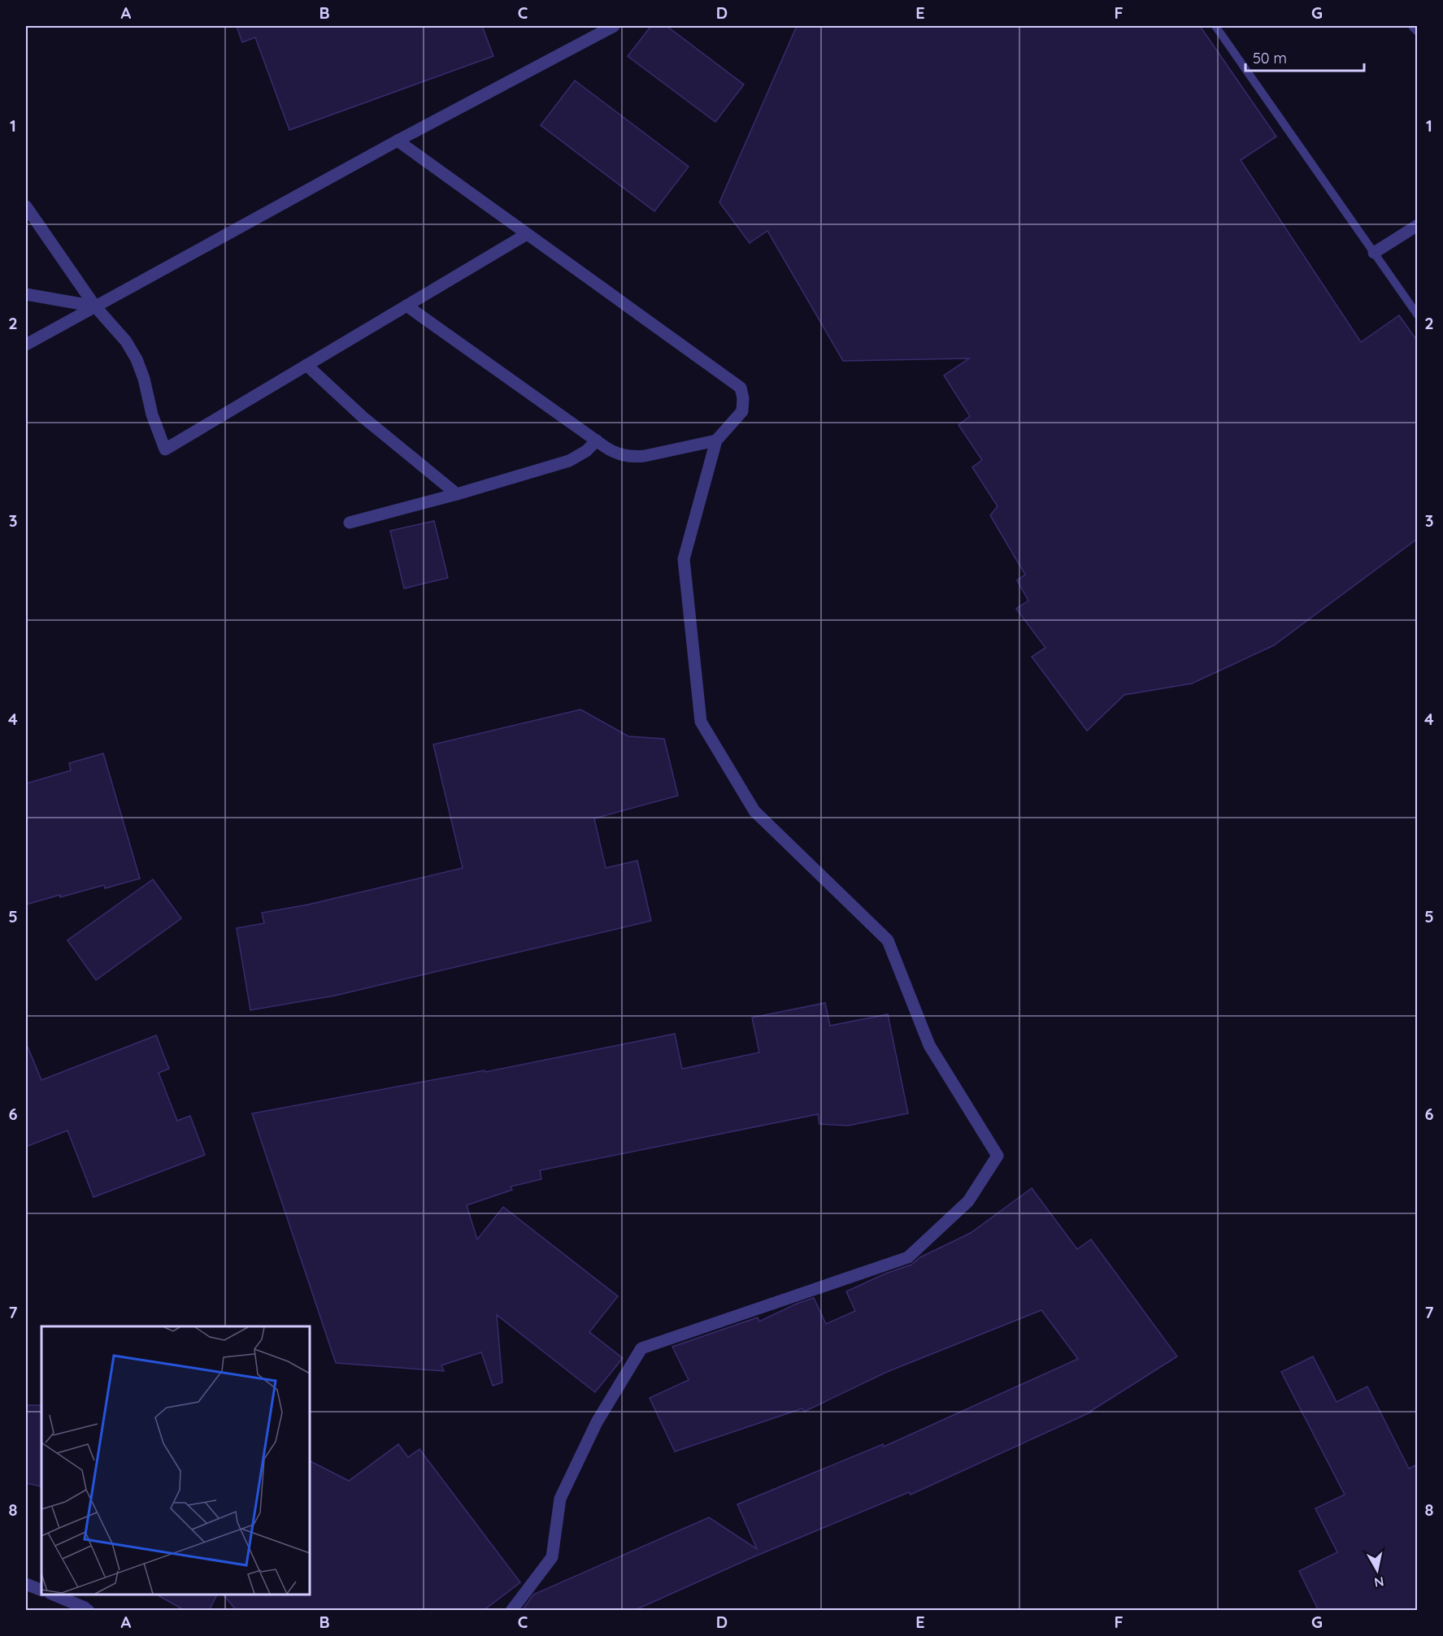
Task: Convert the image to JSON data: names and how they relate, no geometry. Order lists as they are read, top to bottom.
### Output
{
  "scale_bar": "50 m",
  "north": "bottom",
  "grid": {
    "columns": [
      "A",
      "B",
      "C",
      "D",
      "E",
      "F",
      "G"
    ],
    "rows": [
      "1",
      "2",
      "3",
      "4",
      "5",
      "6",
      "7",
      "8"
    ]
  }
}
